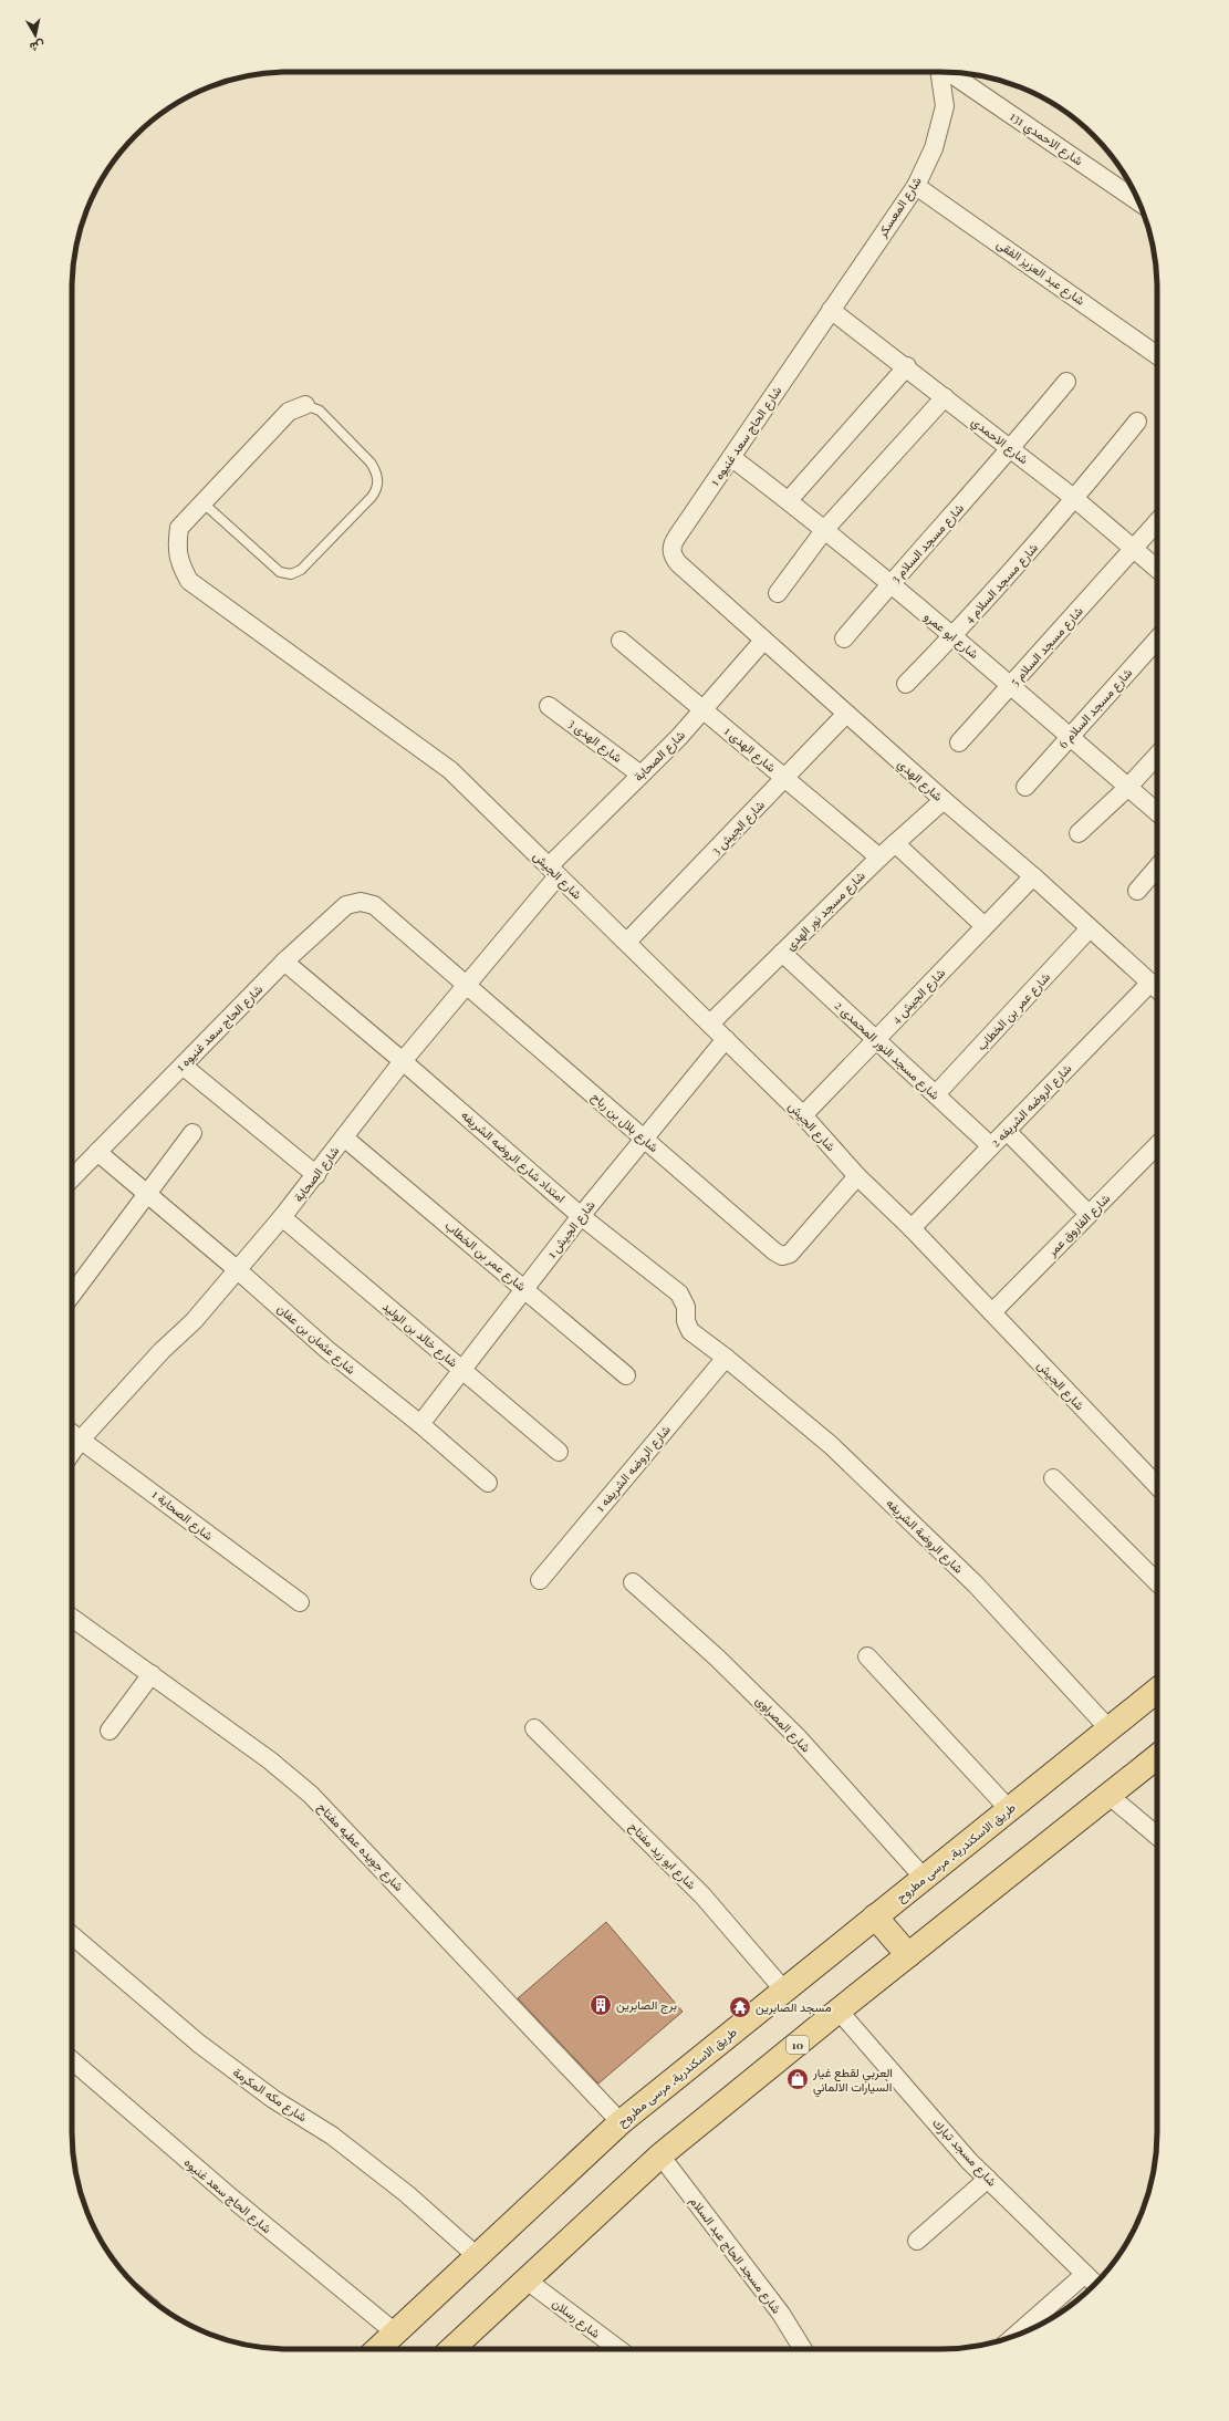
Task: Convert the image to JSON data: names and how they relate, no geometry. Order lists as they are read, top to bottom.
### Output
{
  "streets": {
    "main road": ["طريق الاسكندرية, مرسى مطروح", "10"],
    "street": [
      "شارع الاحمدي 131",
      "شارع المعسكر",
      "شارع عبد العزيز الفقى",
      "شارع الحاج سعد غنيوه 1",
      "شارع الاحمدي",
      "شارع مسجد السلام 3",
      "شارع مسجد السلام 4",
      "شارع ابو عمرو",
      "شارع مسجد السلام 5",
      "شارع مسجد السلام 6",
      "شارع الهدى 3",
      "شارع الهدى 1",
      "شارع الصحابة",
      "شارع الهدي",
      "شارع الجيش 3",
      "شارع الجيش",
      "شارع مسجد نور الهدى",
      "شارع الجيش 4",
      "شارع عمر بن الخطاب",
      "شارع مسجد النور المحمدى 2",
      "شارع الروضه الشريفه 2",
      "شارع بلال بن رباح",
      "امتداد شارع الروضه الشريفه",
      "شارع الفاروق عمر",
      "شارع الجيش 1",
      "شارع خالد بن الوليد",
      "شارع عثمان بن عفان",
      "شارع الروضه الشريفه 1",
      "شارع الصحابة 1",
      "شارع الروضة الشريفه",
      "شارع المصراوى",
      "شارع جويده عطيه مفتاح",
      "شارع ابو زيد مفتاح",
      "شارع مكه المكرمة",
      "شارع مسجد تبارك",
      "شارع الحاج سعد غنيوه",
      "شارع مسجد الحاج عبد السلام",
      "شارع رسلان"
    ]
  },
  "crossings": [
    ["شارع المعسكر", "شارع عبد العزيز الفقى"],
    ["شارع المعسكر", "شارع الحاج سعد غنيوه 1"],
    ["شارع المعسكر", "شارع الاحمدي"],
    ["شارع الحاج سعد غنيوه 1", "شارع الاحمدي"],
    ["شارع الحاج سعد غنيوه 1", "شارع ابو عمرو"],
    ["شارع الحاج سعد غنيوه 1", "شارع الهدي"],
    ["شارع الحاج سعد غنيوه 1", "شارع بلال بن رباح"],
    ["شارع الحاج سعد غنيوه 1", "امتداد شارع الروضه الشريفه"],
    ["شارع الحاج سعد غنيوه 1", "شارع عثمان بن عفان"],
    ["شارع الاحمدي", "شارع مسجد السلام 3"],
    ["شارع الاحمدي", "شارع مسجد السلام 4"],
    ["شارع الاحمدي", "شارع مسجد السلام 5"],
    ["شارع مسجد السلام 3", "شارع ابو عمرو"],
    ["شارع مسجد السلام 4", "شارع ابو عمرو"],
    ["شارع ابو عمرو", "شارع مسجد السلام 5"],
    ["شارع ابو عمرو", "شارع مسجد السلام 6"],
    ["شارع الهدى 3", "شارع الصحابة"],
    ["شارع الهدى 1", "شارع الصحابة"],
    ["شارع الهدى 1", "شارع الجيش 3"],
    ["شارع الهدى 1", "شارع مسجد نور الهدى"],
    ["شارع الصحابة", "شارع الهدي"],
    ["شارع الصحابة", "شارع الجيش"],
    ["شارع الصحابة", "شارع عمر بن الخطاب"],
    ["شارع الصحابة", "شارع بلال بن رباح"],
    ["شارع الصحابة", "امتداد شارع الروضه الشريفه"],
    ["شارع الصحابة", "شارع خالد بن الوليد"],
    ["شارع الصحابة", "شارع عثمان بن عفان"],
    ["شارع الصحابة", "شارع الصحابة 1"],
    ["شارع الهدي", "شارع الجيش 3"],
    ["شارع الهدي", "شارع مسجد نور الهدى"],
    ["شارع الهدي", "شارع الجيش 4"],
    ["شارع الهدي", "شارع عمر بن الخطاب"],
    ["شارع الهدي", "شارع الروضه الشريفه 2"],
    ["شارع الجيش 3", "شارع الجيش"],
    ["شارع الجيش", "شارع مسجد نور الهدى"],
    ["شارع الجيش", "شارع الجيش 4"],
    ["شارع الجيش", "شارع الروضه الشريفه 2"],
    ["شارع الجيش", "شارع بلال بن رباح"],
    ["شارع الجيش", "شارع الفاروق عمر"],
    ["شارع الجيش", "شارع الجيش 1"],
    ["شارع مسجد نور الهدى", "شارع مسجد النور المحمدى 2"],
    ["شارع الجيش 4", "شارع مسجد النور المحمدى 2"],
    ["شارع عمر بن الخطاب", "شارع مسجد النور المحمدى 2"],
    ["شارع عمر بن الخطاب", "شارع الجيش 1"],
    ["شارع مسجد النور المحمدى 2", "شارع الروضه الشريفه 2"],
    ["شارع بلال بن رباح", "شارع الجيش 1"],
    ["امتداد شارع الروضه الشريفه", "شارع الجيش 1"],
    ["امتداد شارع الروضه الشريفه", "شارع الروضه الشريفه 1"],
    ["امتداد شارع الروضه الشريفه", "شارع الروضة الشريفه"],
    ["شارع الجيش 1", "شارع خالد بن الوليد"],
    ["شارع الجيش 1", "شارع عثمان بن عفان"],
    ["شارع الروضه الشريفه 1", "شارع الروضة الشريفه"],
    ["شارع الروضة الشريفه", "طريق الاسكندرية, مرسى مطروح"],
    ["شارع المصراوى", "طريق الاسكندرية, مرسى مطروح"],
    ["شارع جويده عطيه مفتاح", "طريق الاسكندرية, مرسى مطروح"],
    ["طريق الاسكندرية, مرسى مطروح", "شارع ابو زيد مفتاح"],
    ["طريق الاسكندرية, مرسى مطروح", "شارع مكه المكرمة"],
    ["طريق الاسكندرية, مرسى مطروح", "شارع الحاج سعد غنيوه"],
    ["10", "شارع مسجد تبارك"],
    ["10", "شارع مسجد الحاج عبد السلام"],
    ["10", "شارع رسلان"]
  ],
  "places": {
    "building": ["برج الصابرين"],
    "temple": ["مسجد الصابرين"],
    "shop": ["العربي لقطع غيار السيارات الالماني"]
  },
  "north": "bottom"
}
